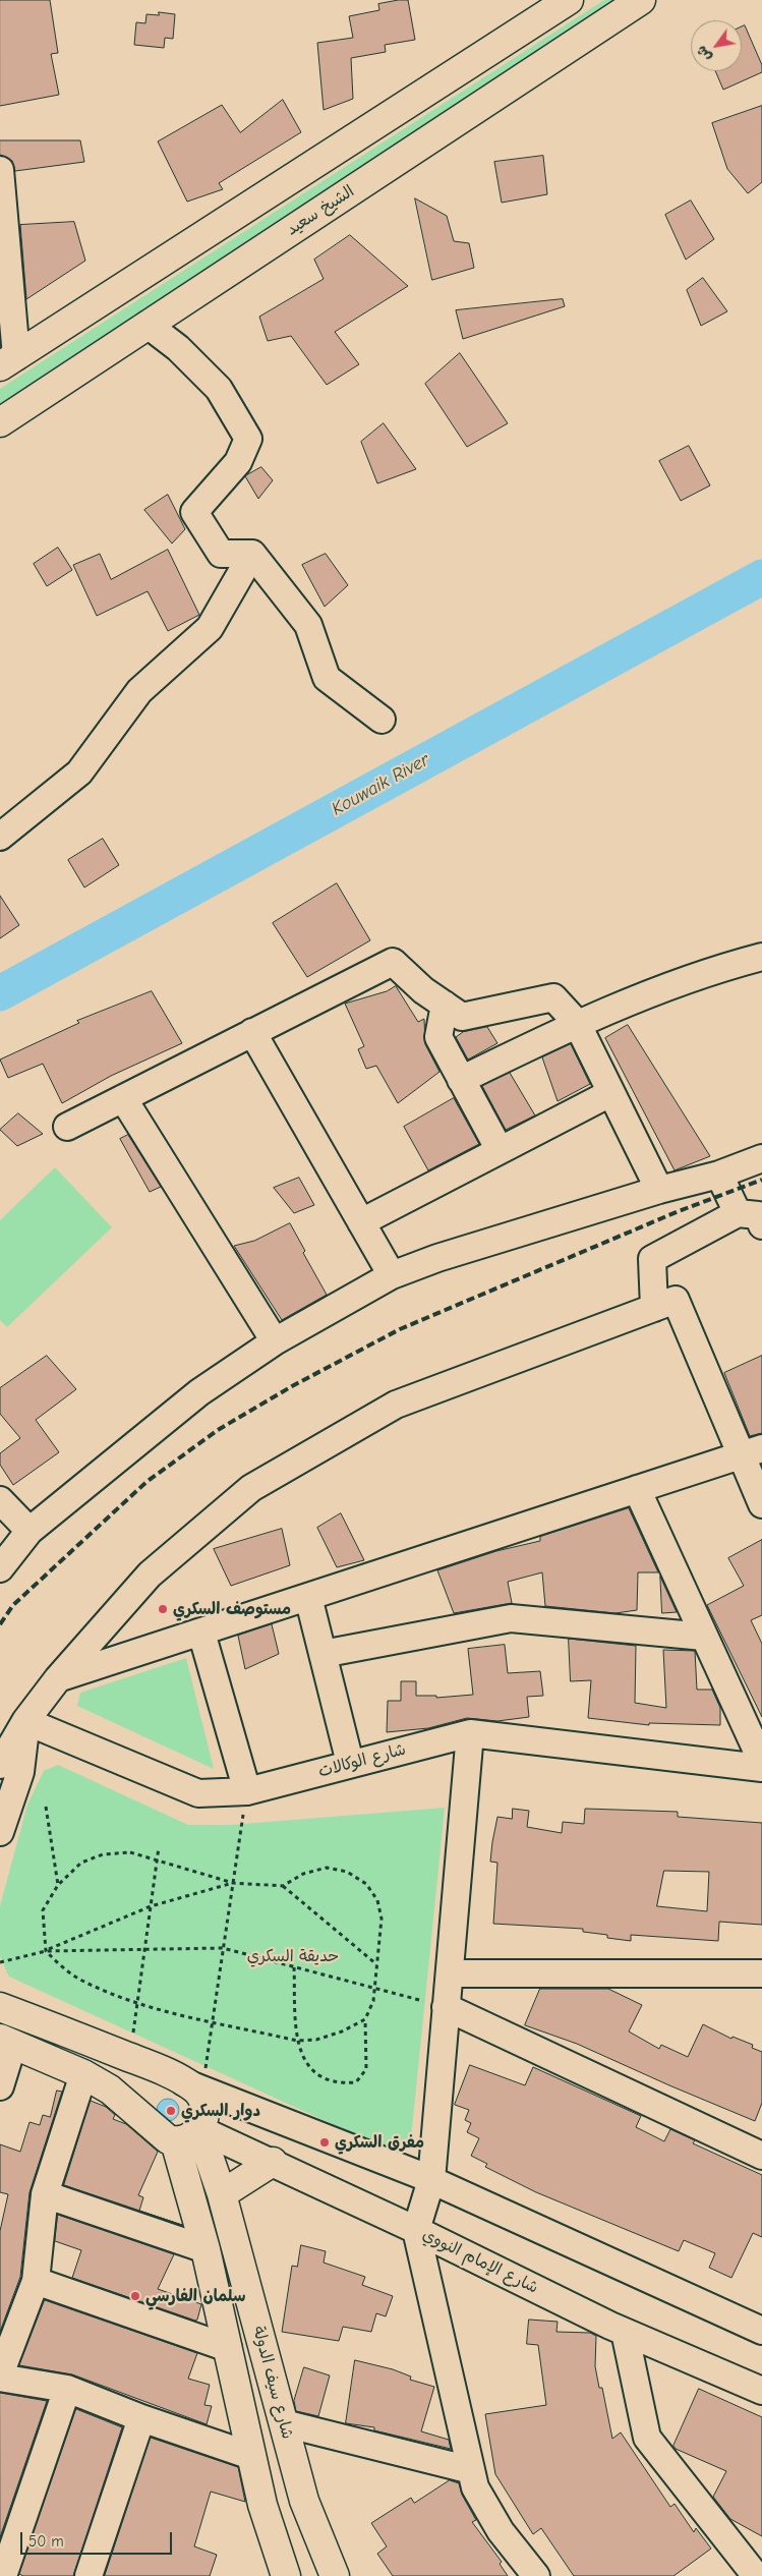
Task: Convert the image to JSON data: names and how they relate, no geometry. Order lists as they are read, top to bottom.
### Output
{
  "streets": {
    "main road": ["الشيخ سعيد", "شارع سيف الدولة"],
    "street": ["شارع الوكالات", "شارع الإمام النووي"]
  },
  "crossings": [
    ["شارع الإمام النووي", "شارع سيف الدولة"]
  ],
  "water": ["Kouwaik River"],
  "parks": ["حديقة السكري"],
  "places": [
    "مستوصف السكري",
    "دوار السكري",
    "مفرق السكري",
    "سلمان الفارسي"
  ],
  "scale_bar": "50 m",
  "north": "bottom left"
}
